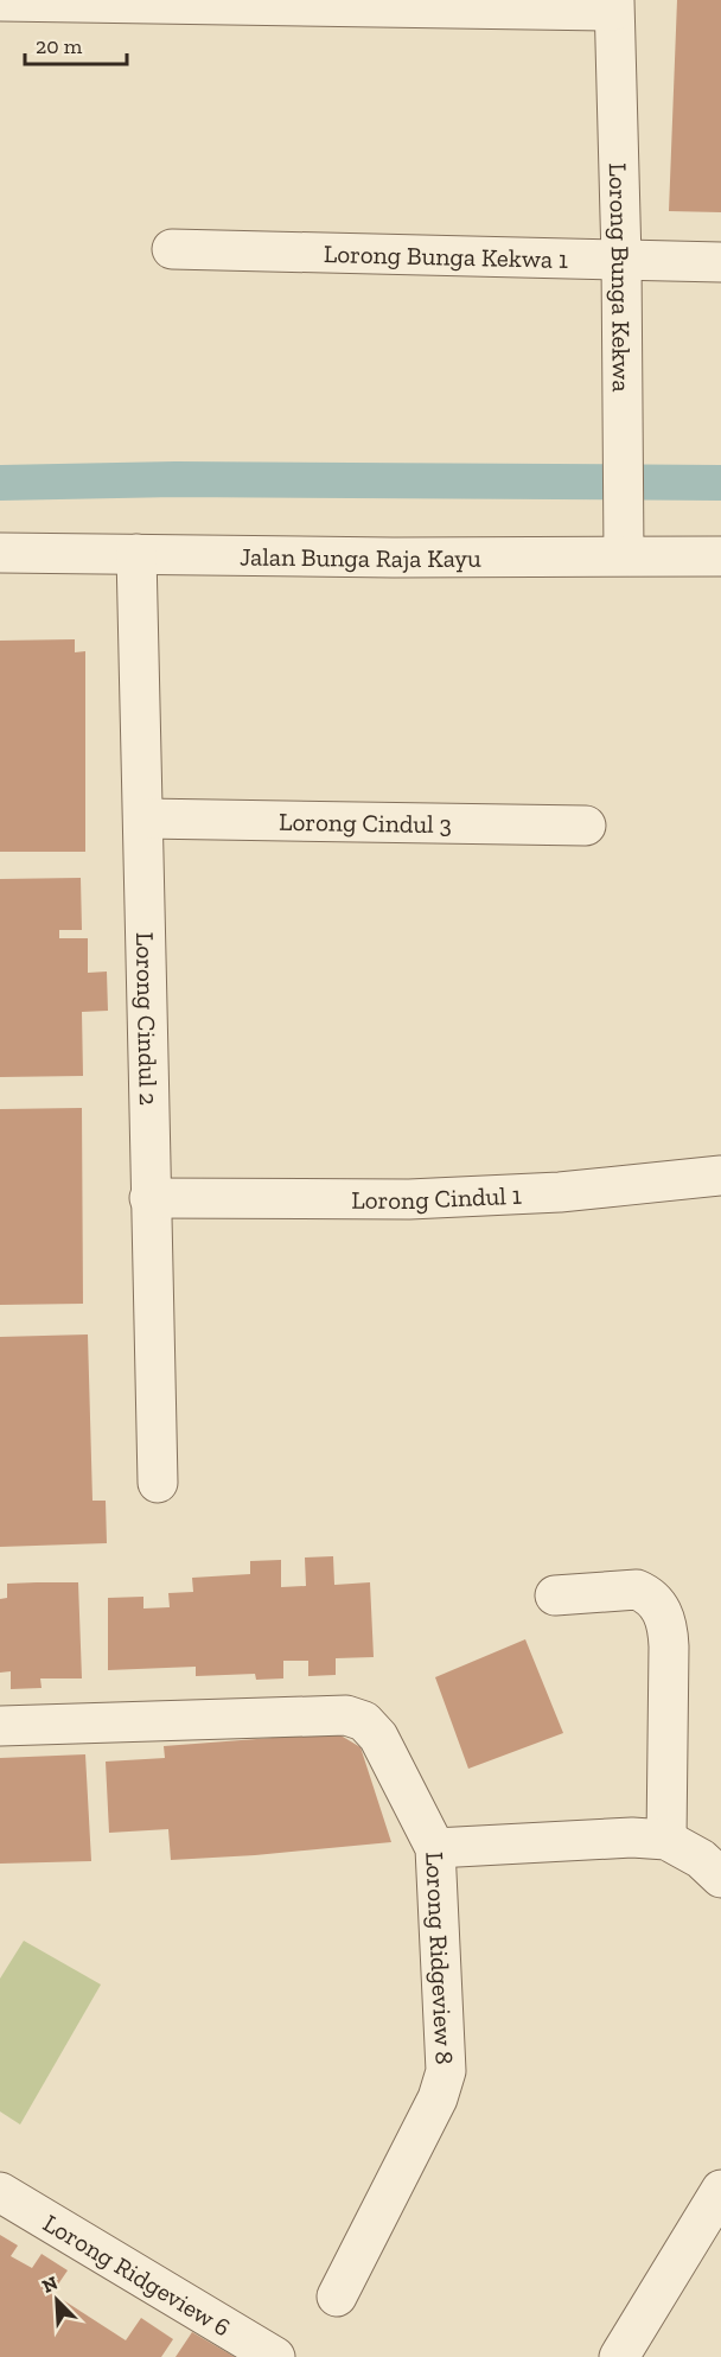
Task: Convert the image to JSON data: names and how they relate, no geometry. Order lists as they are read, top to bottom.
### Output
{
  "streets": {
    "street": [
      "Lorong Bunga Kekwa 1",
      "Lorong Bunga Kekwa",
      "Jalan Bunga Raja Kayu",
      "Lorong Cindul 3",
      "Lorong Cindul 2",
      "Lorong Cindul 1",
      "Lorong Ridgeview 8",
      "Lorong Ridgeview 6"
    ]
  },
  "crossings": [
    ["Lorong Bunga Kekwa 1", "Lorong Bunga Kekwa"],
    ["Lorong Bunga Kekwa", "Jalan Bunga Raja Kayu"],
    ["Jalan Bunga Raja Kayu", "Lorong Cindul 2"],
    ["Lorong Cindul 3", "Lorong Cindul 2"],
    ["Lorong Cindul 2", "Lorong Cindul 1"]
  ],
  "scale_bar": "20 m",
  "north": "top left"
}
